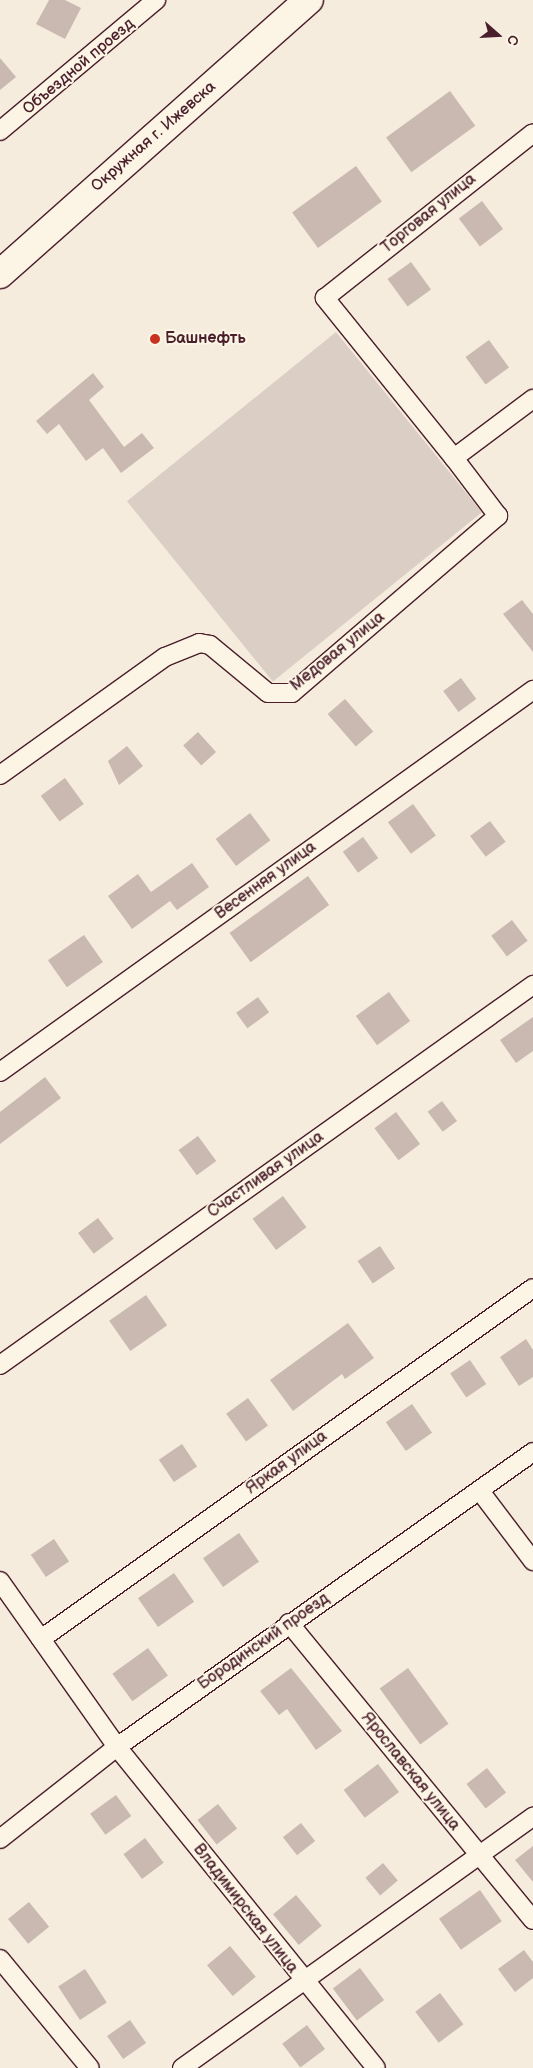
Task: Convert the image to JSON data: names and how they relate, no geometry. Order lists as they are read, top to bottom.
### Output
{
  "streets": {
    "main road": ["Окружная г. Ижевска"],
    "street": [
      "Объездной проезд",
      "Торговая улица",
      "Медовая улица",
      "Весенняя улица",
      "Счастливая улица",
      "Яркая улица",
      "Бородинский проезд",
      "Ярославская улица",
      "Владимирская улица"
    ]
  },
  "crossings": [
    ["Торговая улица", "Медовая улица"],
    ["Яркая улица", "Владимирская улица"],
    ["Бородинский проезд", "Ярославская улица"],
    ["Бородинский проезд", "Владимирская улица"]
  ],
  "places": ["Башнефть"],
  "north": "right"
}
